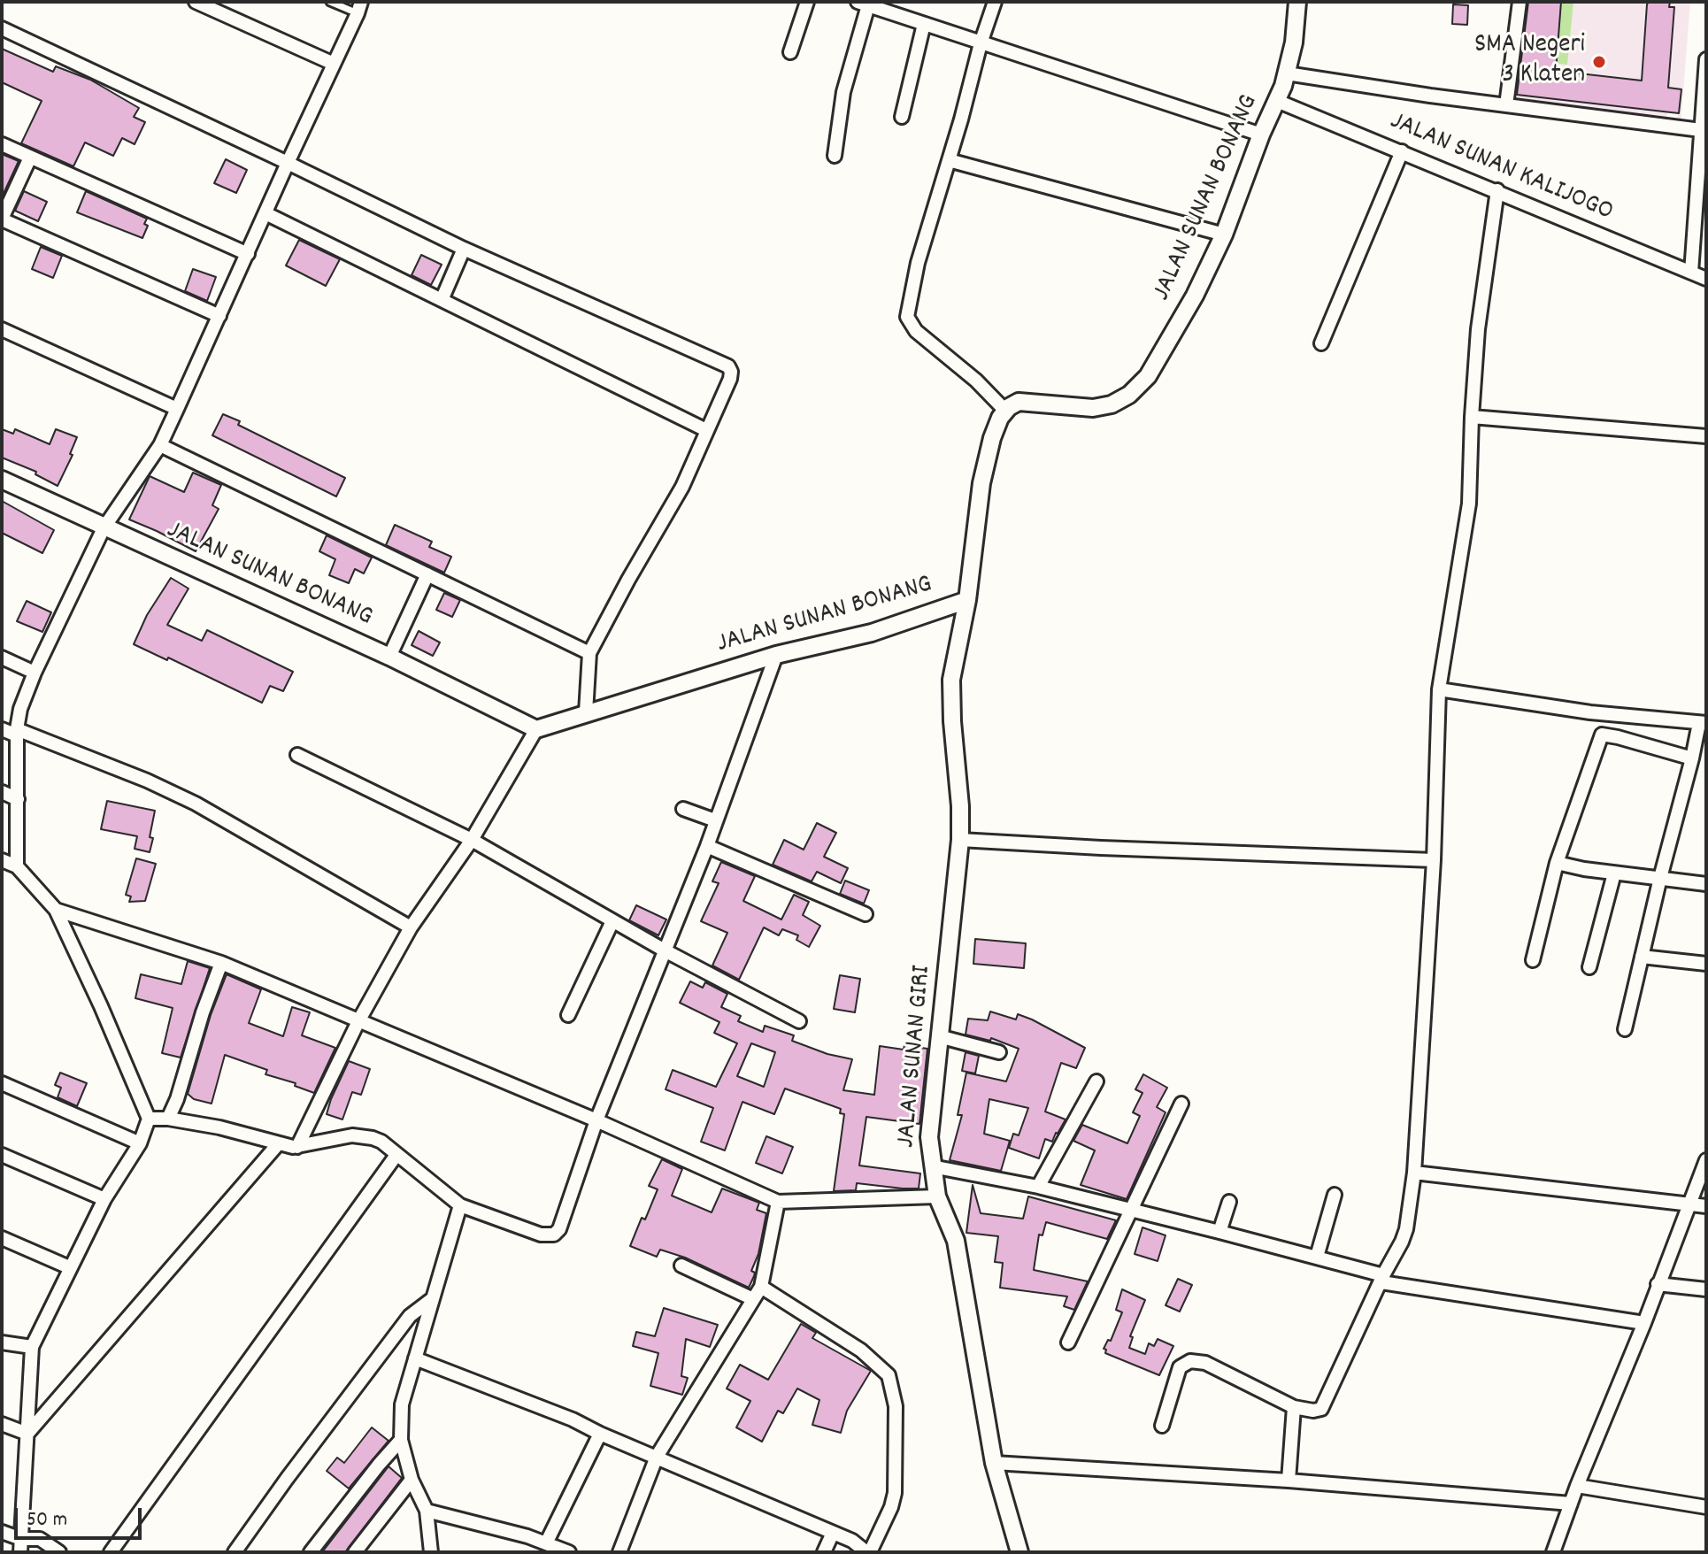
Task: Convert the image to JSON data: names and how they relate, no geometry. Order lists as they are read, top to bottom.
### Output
{
  "streets": {
    "street": ["JALAN SUNAN KALIJOGO", "JALAN SUNAN BONANG", "JALAN SUNAN GIRI"]
  },
  "crossings": [
    ["JALAN SUNAN KALIJOGO", "JALAN SUNAN BONANG"],
    ["JALAN SUNAN BONANG", "JALAN SUNAN GIRI"]
  ],
  "places": ["SMA Negeri 3 Klaten"],
  "scale_bar": "50 m"
}
